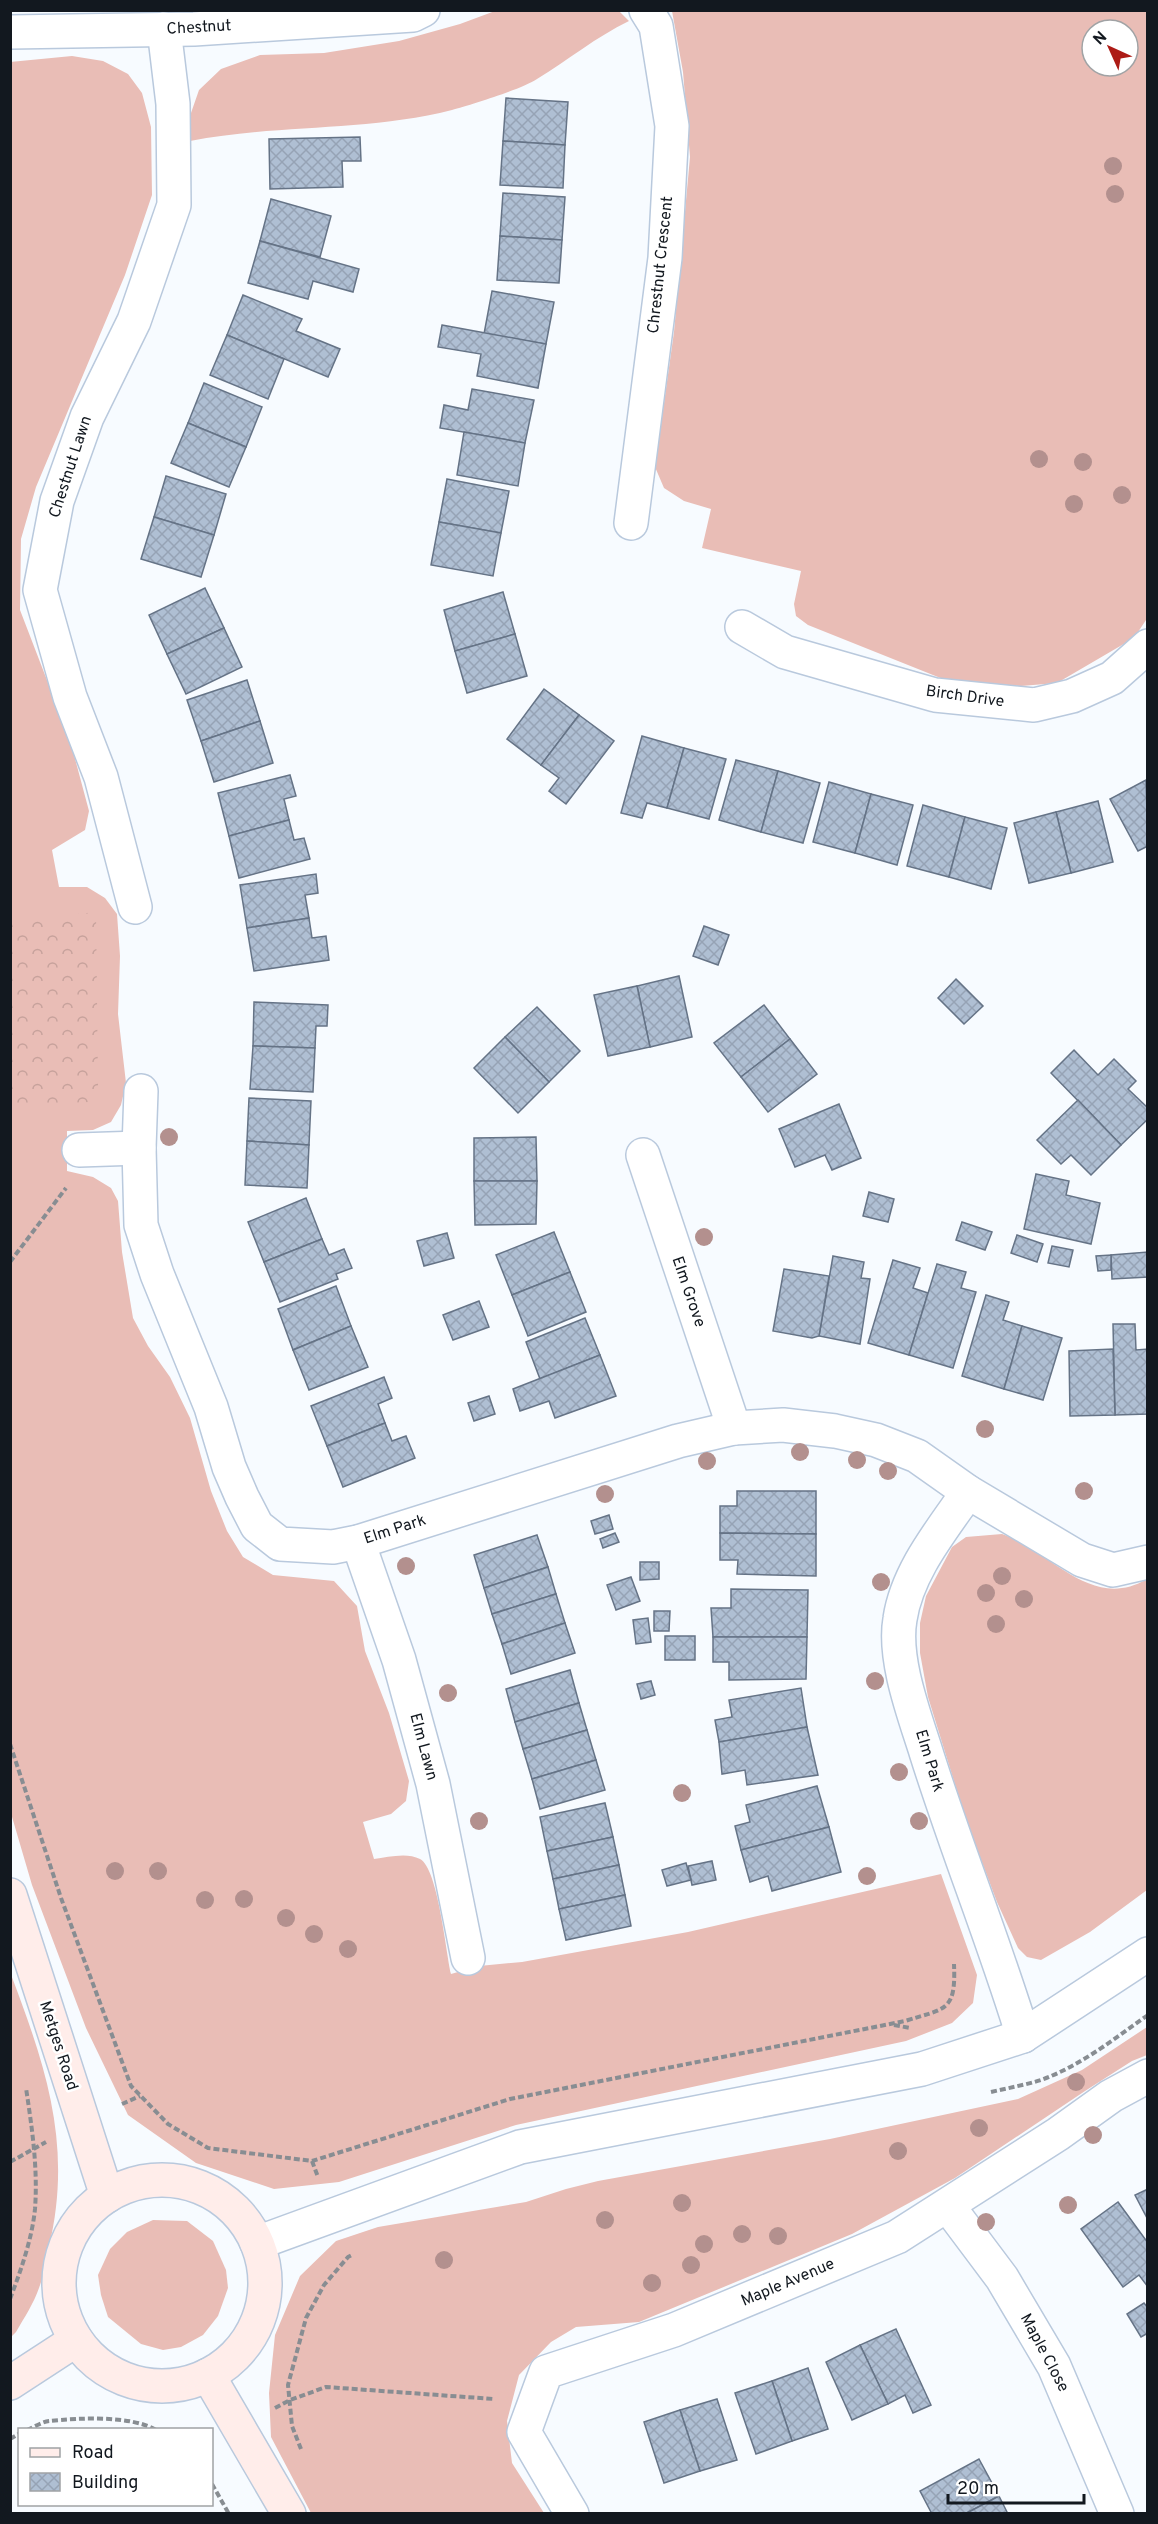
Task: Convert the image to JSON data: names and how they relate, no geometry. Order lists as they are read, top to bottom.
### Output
{
  "streets": {
    "street": [
      "Chestnut",
      "Chrestnut Crescent",
      "Chestnut Lawn",
      "Birch Drive",
      "Elm Grove",
      "Elm Park",
      "Elm Lawn",
      "Metges Road",
      "Maple Avenue",
      "Maple Close"
    ]
  },
  "crossings": [
    ["Chestnut", "Chestnut Lawn"],
    ["Elm Grove", "Elm Park"],
    ["Elm Park", "Elm Lawn"],
    ["Maple Avenue", "Maple Close"]
  ],
  "legend": ["Road", "Building"],
  "scale_bar": "20 m",
  "north": "top left"
}
